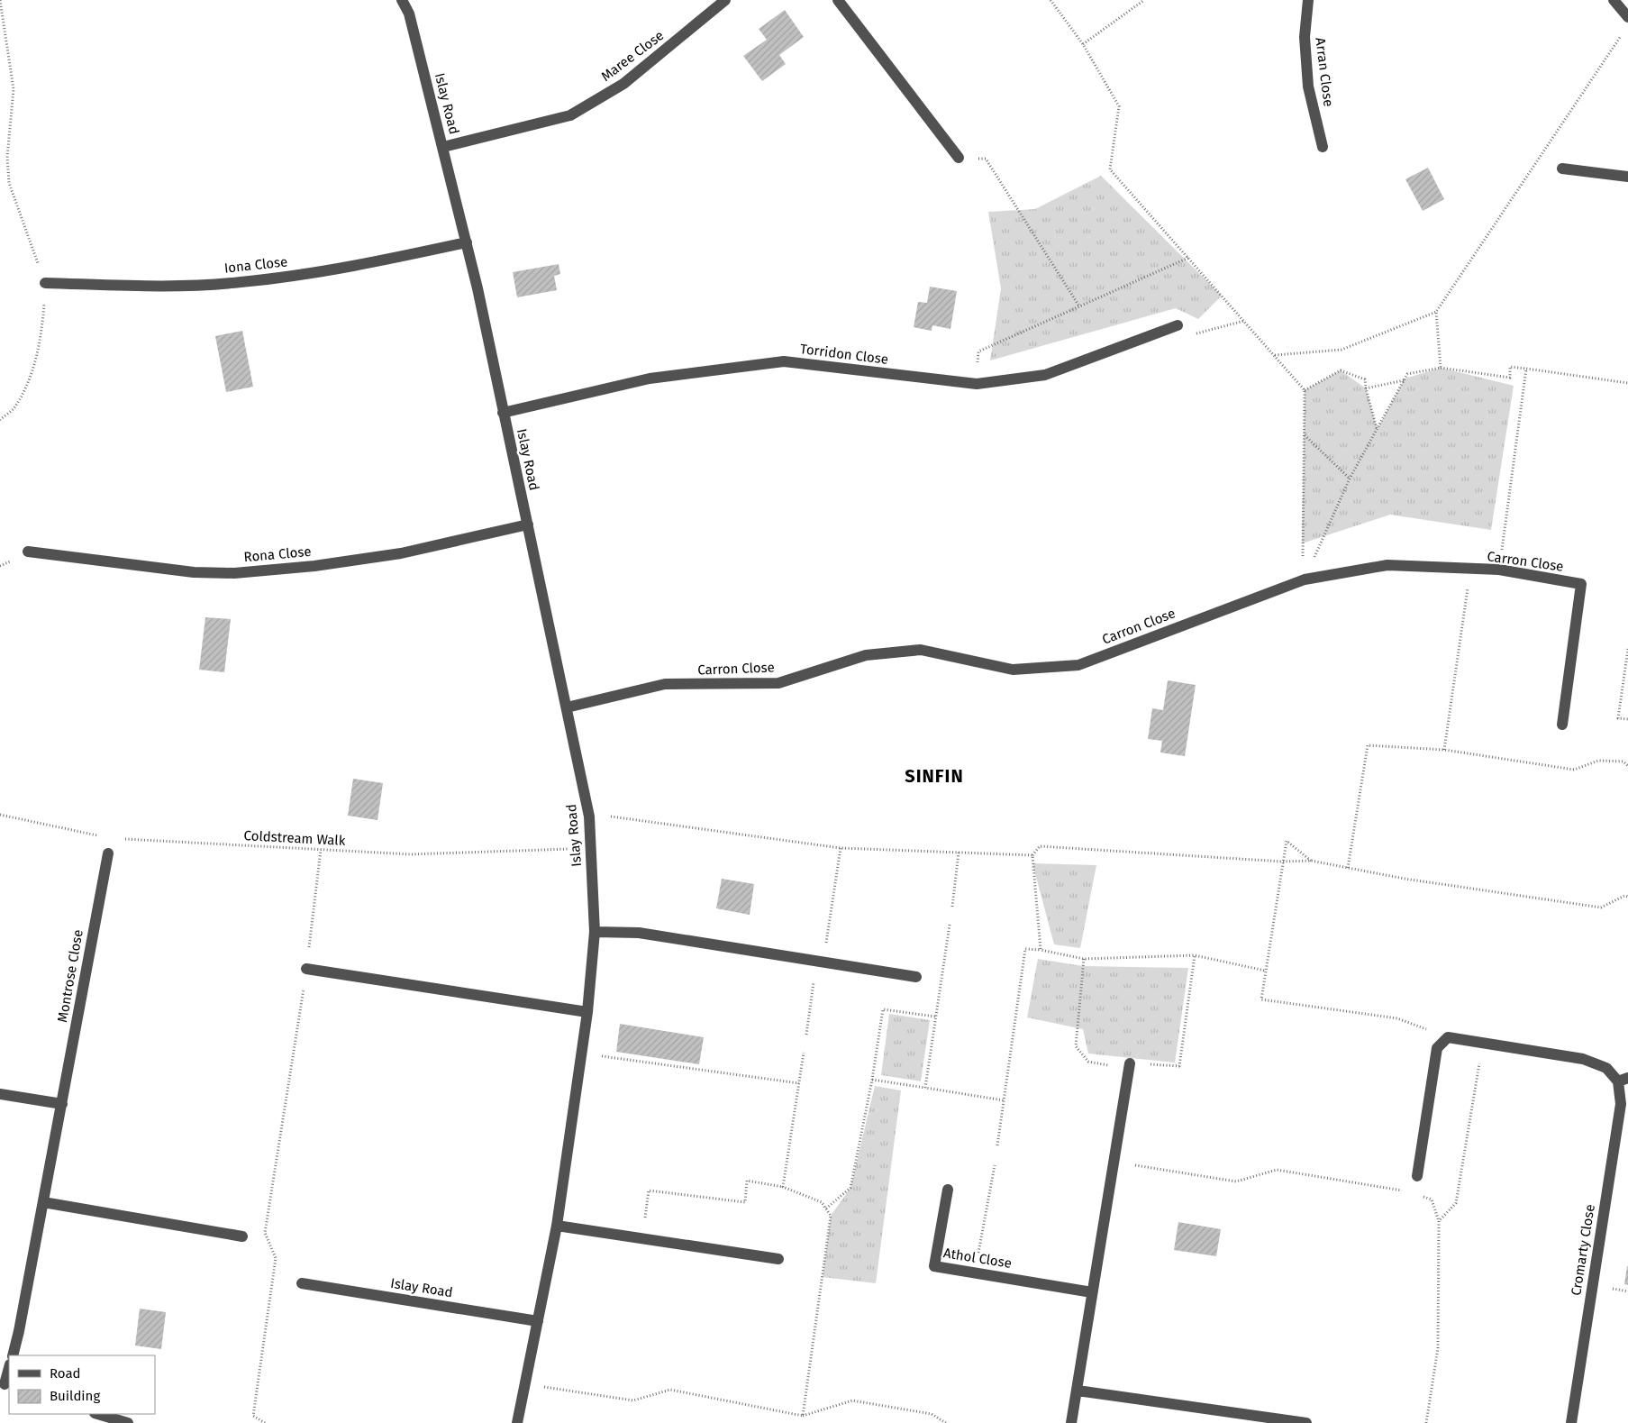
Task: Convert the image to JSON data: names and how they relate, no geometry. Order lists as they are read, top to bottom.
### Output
{
  "streets": {
    "street": [
      "Maree Close",
      "Arran Close",
      "Islay Road",
      "Iona Close",
      "Torridon Close",
      "Rona Close",
      "Carron Close",
      "Montrose Close",
      "Cromarty Close",
      "Athol Close"
    ],
    "path": ["Coldstream Walk"]
  },
  "crossings": [
    ["Maree Close", "Islay Road"],
    ["Islay Road", "Iona Close"],
    ["Islay Road", "Torridon Close"],
    ["Islay Road", "Rona Close"],
    ["Islay Road", "Carron Close"],
    ["Islay Road", "Coldstream Walk"]
  ],
  "districts": ["SINFIN"],
  "legend": ["Road", "Building"]
}
